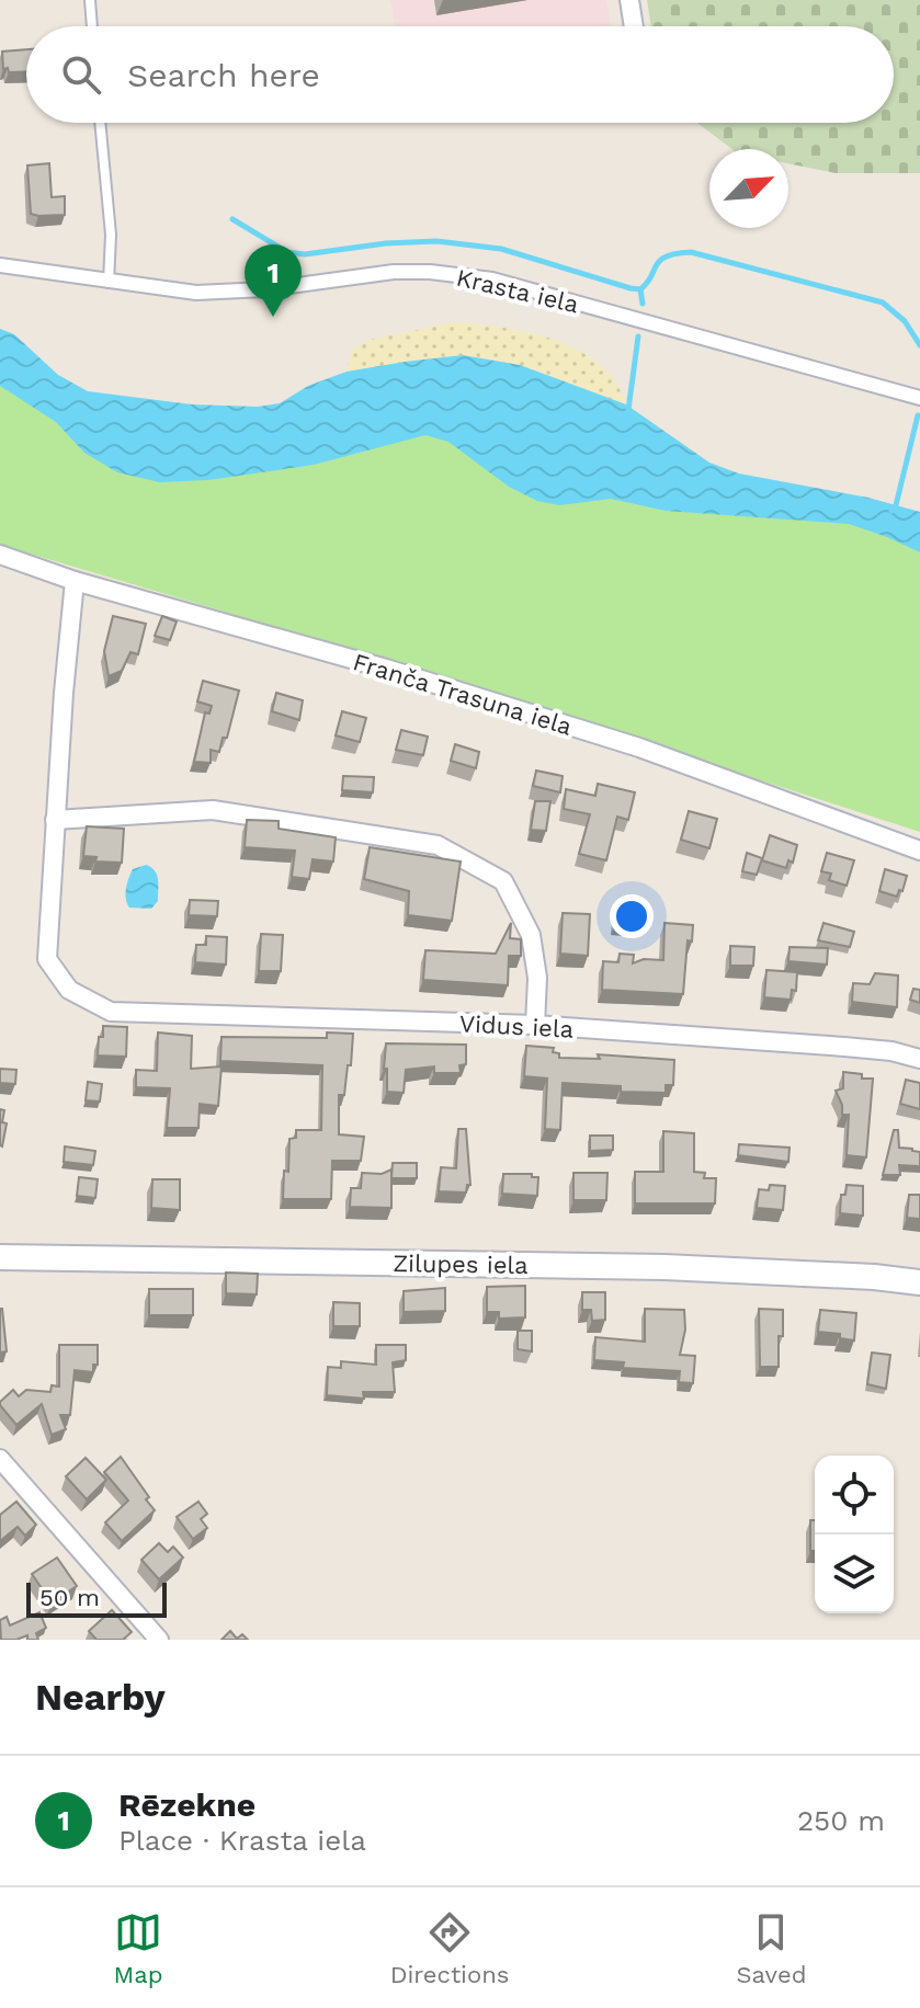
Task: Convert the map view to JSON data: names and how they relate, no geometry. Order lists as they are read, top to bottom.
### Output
{
  "streets": {
    "main road": ["Zilupes iela"],
    "street": ["Krasta iela", "Franča Trasuna iela", "Vidus iela"]
  },
  "scale_bar": "50 m",
  "north": "top right",
  "page": {
    "search": "Search here",
    "pins": "1",
    "scale": "50 m",
    "heading": "Nearby",
    "list": [
      {
        "mark": "1",
        "name": "Rēzekne",
        "note": "Place · Krasta iela",
        "value": "250 m"
      }
    ],
    "nav": ["Map", "Directions", "Saved"]
  }
}
